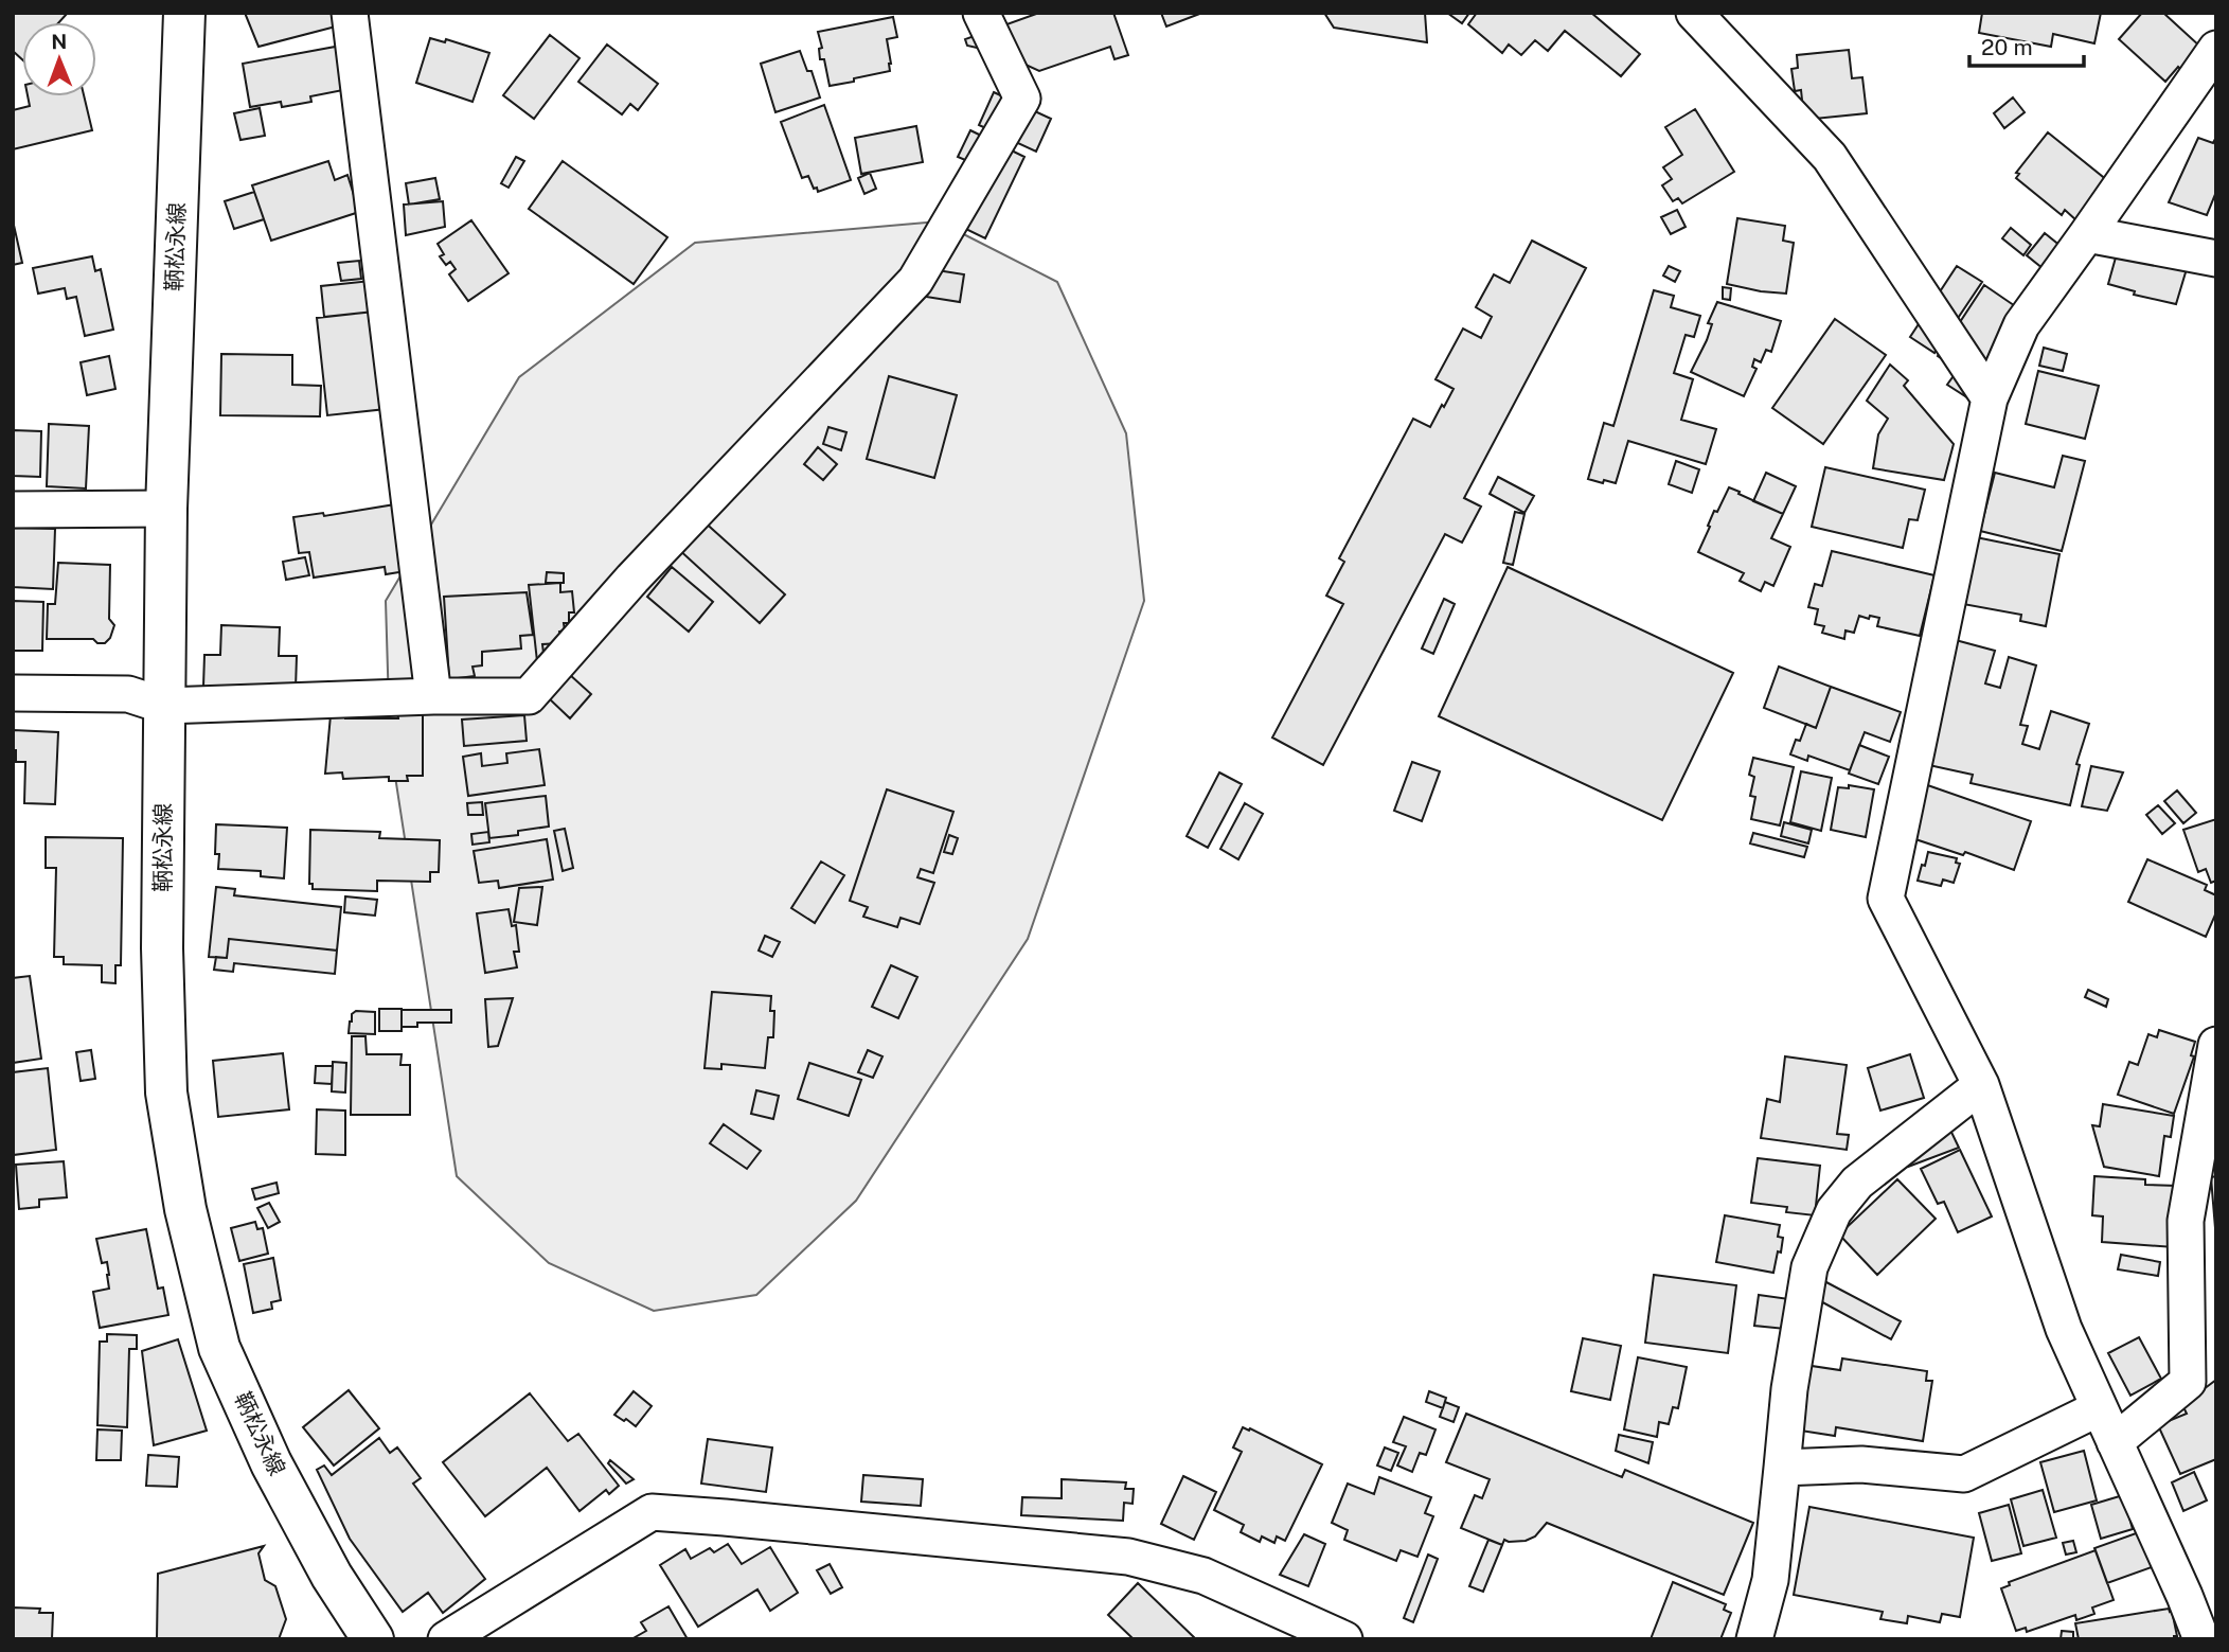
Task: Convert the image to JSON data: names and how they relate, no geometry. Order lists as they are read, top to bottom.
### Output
{
  "streets": {
    "main road": ["鞆松永線"]
  },
  "scale_bar": "20 m",
  "north": "top"
}
